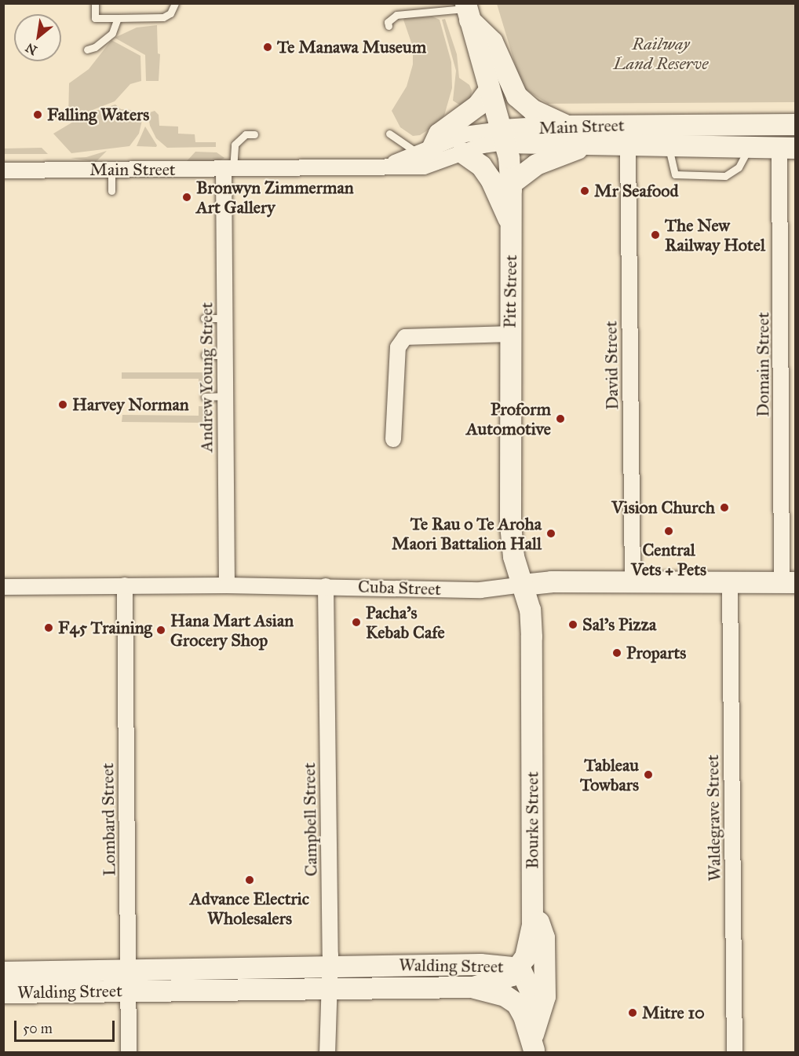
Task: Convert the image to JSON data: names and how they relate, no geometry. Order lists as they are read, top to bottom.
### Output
{
  "streets": {
    "main road": [
      "Main Street",
      "Pitt Street",
      "Cuba Street",
      "Bourke Street",
      "Walding Street"
    ],
    "street": [
      "Domain Street",
      "David Street",
      "Andrew Young Street",
      "Waldegrave Street",
      "Lombard Street",
      "Campbell Street"
    ]
  },
  "crossings": [
    ["Main Street", "Pitt Street"],
    ["Main Street", "Domain Street"],
    ["Main Street", "David Street"],
    ["Main Street", "Andrew Young Street"],
    ["Pitt Street", "Cuba Street"],
    ["Pitt Street", "Bourke Street"],
    ["Domain Street", "Cuba Street"],
    ["David Street", "Cuba Street"],
    ["Andrew Young Street", "Cuba Street"],
    ["Cuba Street", "Waldegrave Street"],
    ["Cuba Street", "Lombard Street"],
    ["Cuba Street", "Campbell Street"],
    ["Cuba Street", "Bourke Street"],
    ["Lombard Street", "Walding Street"],
    ["Campbell Street", "Walding Street"],
    ["Bourke Street", "Walding Street"]
  ],
  "parks": ["Railway Land Reserve"],
  "places": [
    "Te Manawa Museum",
    "Falling Waters",
    "Mr Seafood",
    "Bronwyn Zimmerman Art Gallery",
    "The New Railway Hotel",
    "Harvey Norman",
    "Proform Automotive",
    "Vision Church",
    "Central Vets + Pets",
    "Te Rau o Te Aroha Maori Battalion Hall",
    "Pacha's Kebab Cafe",
    "Sal's Pizza",
    "F45 Training",
    "Hana Mart Asian Grocery Shop",
    "Proparts",
    "Tableau Towbars",
    "Advance Electric Wholesalers",
    "Mitre 10"
  ],
  "scale_bar": "50 m",
  "north": "bottom left"
}
